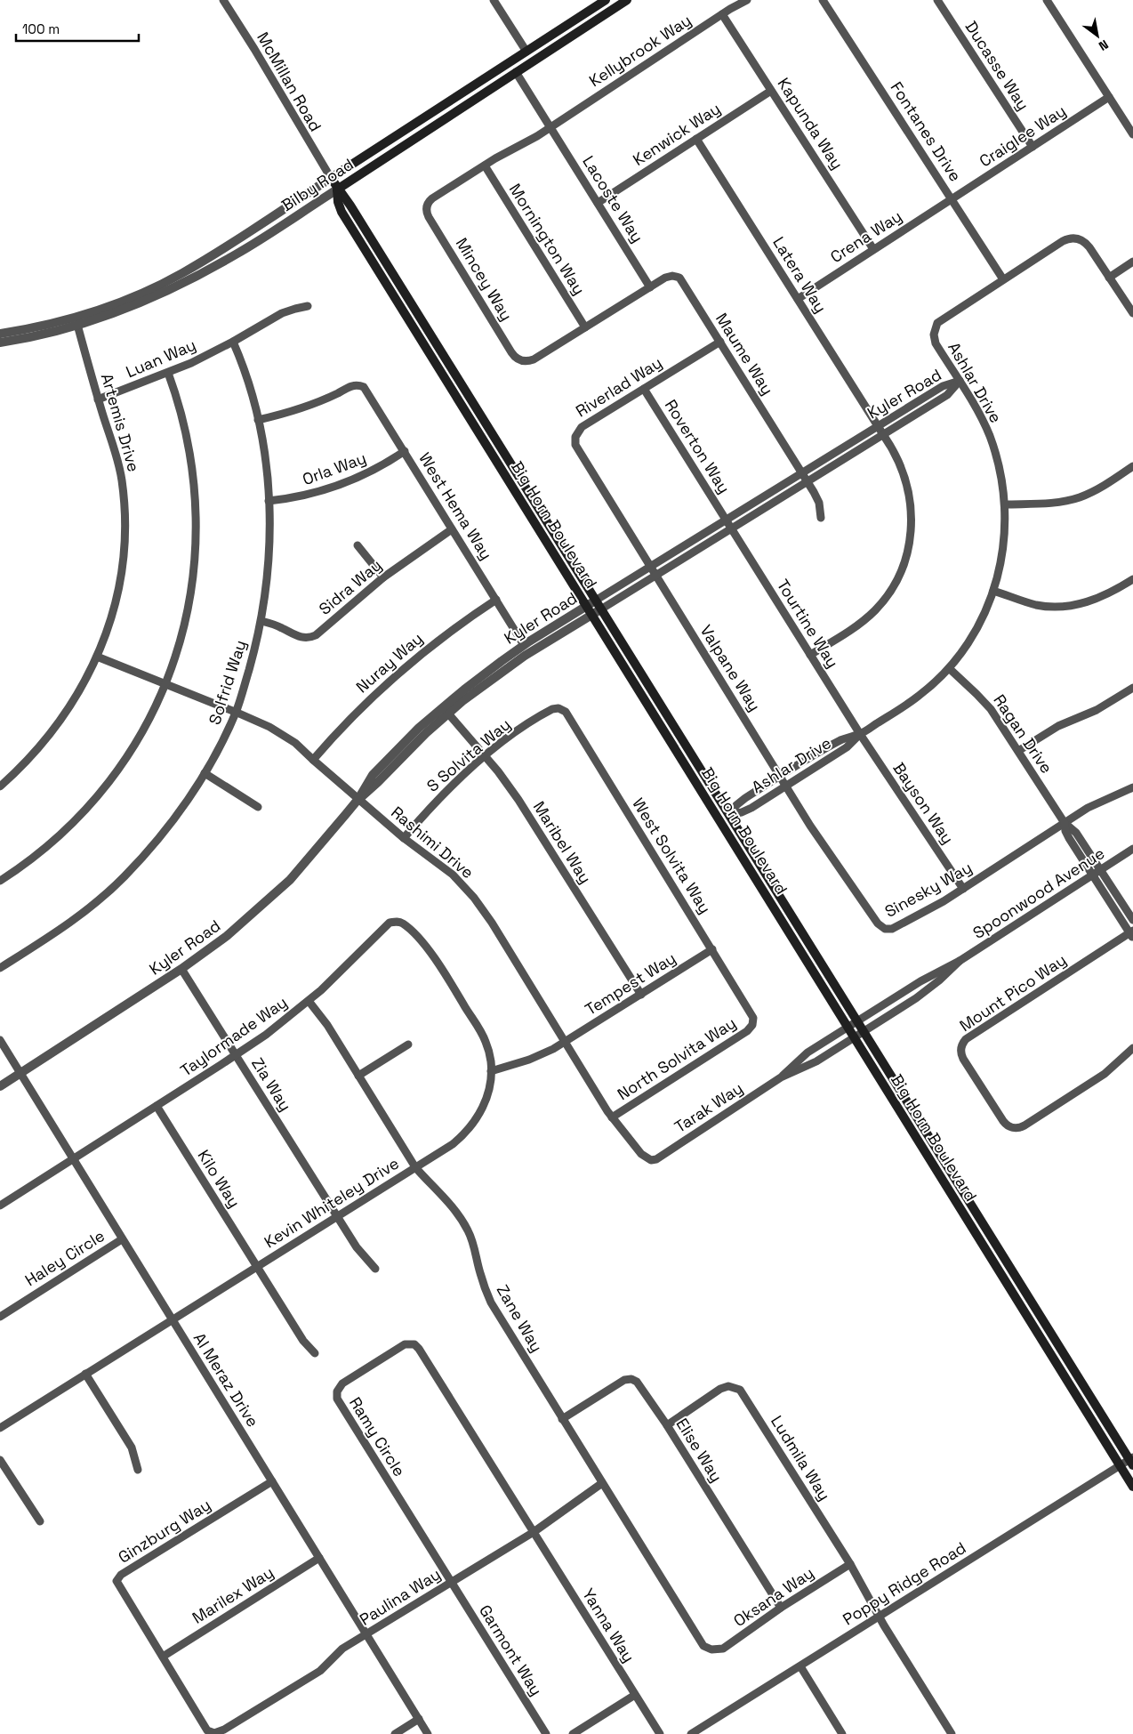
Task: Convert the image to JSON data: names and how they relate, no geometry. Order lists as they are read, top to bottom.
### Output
{
  "streets": {
    "main road": ["Bilby Road", "Big Horn Boulevard"],
    "street": [
      "Kellybrook Way",
      "Ducasse Way",
      "McMillan Road",
      "Kapunda Way",
      "Fontanes Drive",
      "Kenwick Way",
      "Craiglee Way",
      "Lacoste Way",
      "Crena Way",
      "Mornington Way",
      "Latera Way",
      "Mincey Way",
      "Maume Way",
      "Luan Way",
      "Ashlar Drive",
      "Riverlad Way",
      "Kyler Road",
      "Artemis Drive",
      "Roverton Way",
      "Orla Way",
      "West Hema Way",
      "Sidra Way",
      "Tourtine Way",
      "Nuray Way",
      "Valpane Way",
      "Solfrid Way",
      "Ragan Drive",
      "S Solvita Way",
      "Bayson Way",
      "Rashimi Drive",
      "Maribel Way",
      "West Solvita Way",
      "Sinesky Way",
      "Spoonwood Avenue",
      "Tempest Way",
      "Mount Pico Way",
      "Taylormade Way",
      "North Solvita Way",
      "Zia Way",
      "Tarak Way",
      "Kilo Way",
      "Kevin Whiteley Drive",
      "Haley Circle",
      "Zane Way",
      "Al Meraz Drive",
      "Ramy Circle",
      "Elise Way",
      "Ludmila Way",
      "Ginzburg Way",
      "Poppy Ridge Road",
      "Marilex Way",
      "Paulina Way",
      "Oksana Way",
      "Yanna Way",
      "Garmont Way"
    ]
  },
  "crossings": [
    ["Kellybrook Way", "Kapunda Way"],
    ["Kellybrook Way", "Lacoste Way"],
    ["Kellybrook Way", "Mincey Way"],
    ["Ducasse Way", "Craiglee Way"],
    ["McMillan Road", "Bilby Road"],
    ["McMillan Road", "Big Horn Boulevard"],
    ["Kapunda Way", "Kenwick Way"],
    ["Kapunda Way", "Crena Way"],
    ["Fontanes Drive", "Craiglee Way"],
    ["Fontanes Drive", "Crena Way"],
    ["Fontanes Drive", "Ashlar Drive"],
    ["Kenwick Way", "Lacoste Way"],
    ["Kenwick Way", "Latera Way"],
    ["Craiglee Way", "Crena Way"],
    ["Bilby Road", "Lacoste Way"],
    ["Bilby Road", "Artemis Drive"],
    ["Bilby Road", "Big Horn Boulevard"],
    ["Lacoste Way", "Mincey Way"],
    ["Lacoste Way", "Maume Way"],
    ["Crena Way", "Latera Way"],
    ["Mornington Way", "Mincey Way"],
    ["Latera Way", "Kyler Road"],
    ["Latera Way", "Tourtine Way"],
    ["Mincey Way", "Maume Way"],
    ["Maume Way", "Riverlad Way"],
    ["Maume Way", "Kyler Road"],
    ["Luan Way", "Artemis Drive"],
    ["Luan Way", "Solfrid Way"],
    ["Ashlar Drive", "Kyler Road"],
    ["Ashlar Drive", "Big Horn Boulevard"],
    ["Ashlar Drive", "Tourtine Way"],
    ["Ashlar Drive", "Valpane Way"],
    ["Ashlar Drive", "Ragan Drive"],
    ["Ashlar Drive", "Bayson Way"],
    ["Ashlar Drive", "Sinesky Way"],
    ["Riverlad Way", "Kyler Road"],
    ["Riverlad Way", "Roverton Way"],
    ["Riverlad Way", "Valpane Way"],
    ["Kyler Road", "Roverton Way"],
    ["Kyler Road", "West Hema Way"],
    ["Kyler Road", "Big Horn Boulevard"],
    ["Kyler Road", "Tourtine Way"],
    ["Kyler Road", "Valpane Way"],
    ["Kyler Road", "Rashimi Drive"],
    ["Kyler Road", "Maribel Way"],
    ["Kyler Road", "Zia Way"],
    ["Kyler Road", "Al Meraz Drive"],
    ["Artemis Drive", "Rashimi Drive"],
    ["Roverton Way", "Tourtine Way"],
    ["Orla Way", "West Hema Way"],
    ["Orla Way", "Solfrid Way"],
    ["West Hema Way", "Sidra Way"],
    ["West Hema Way", "Nuray Way"],
    ["West Hema Way", "Solfrid Way"],
    ["Big Horn Boulevard", "Spoonwood Avenue"],
    ["Big Horn Boulevard", "Tarak Way"],
    ["Big Horn Boulevard", "Poppy Ridge Road"],
    ["Sidra Way", "Solfrid Way"],
    ["Tourtine Way", "Bayson Way"],
    ["Nuray Way", "Rashimi Drive"],
    ["Valpane Way", "Sinesky Way"],
    ["Solfrid Way", "Rashimi Drive"],
    ["Ragan Drive", "Sinesky Way"],
    ["Ragan Drive", "Spoonwood Avenue"],
    ["Ragan Drive", "Mount Pico Way"],
    ["S Solvita Way", "Rashimi Drive"],
    ["S Solvita Way", "Maribel Way"],
    ["S Solvita Way", "West Solvita Way"],
    ["Bayson Way", "Sinesky Way"],
    ["Rashimi Drive", "Tempest Way"],
    ["Rashimi Drive", "North Solvita Way"],
    ["Rashimi Drive", "Tarak Way"],
    ["Maribel Way", "Tempest Way"],
    ["West Solvita Way", "Tempest Way"],
    ["West Solvita Way", "North Solvita Way"],
    ["Spoonwood Avenue", "Mount Pico Way"],
    ["Spoonwood Avenue", "Tarak Way"],
    ["Tempest Way", "Kevin Whiteley Drive"],
    ["Taylormade Way", "Zia Way"],
    ["Taylormade Way", "Kilo Way"],
    ["Taylormade Way", "Kevin Whiteley Drive"],
    ["Taylormade Way", "Zane Way"],
    ["Taylormade Way", "Al Meraz Drive"],
    ["Zia Way", "Kevin Whiteley Drive"],
    ["Kilo Way", "Kevin Whiteley Drive"],
    ["Kevin Whiteley Drive", "Zane Way"],
    ["Kevin Whiteley Drive", "Al Meraz Drive"],
    ["Haley Circle", "Al Meraz Drive"],
    ["Zane Way", "Elise Way"],
    ["Zane Way", "Paulina Way"],
    ["Zane Way", "Oksana Way"],
    ["Al Meraz Drive", "Ginzburg Way"],
    ["Al Meraz Drive", "Marilex Way"],
    ["Al Meraz Drive", "Paulina Way"],
    ["Ramy Circle", "Paulina Way"],
    ["Ramy Circle", "Yanna Way"],
    ["Ramy Circle", "Garmont Way"],
    ["Elise Way", "Ludmila Way"],
    ["Elise Way", "Oksana Way"],
    ["Ludmila Way", "Poppy Ridge Road"],
    ["Ludmila Way", "Oksana Way"],
    ["Ginzburg Way", "Marilex Way"],
    ["Ginzburg Way", "Paulina Way"],
    ["Paulina Way", "Yanna Way"],
    ["Paulina Way", "Garmont Way"]
  ],
  "scale_bar": "100 m",
  "north": "bottom right"
}
